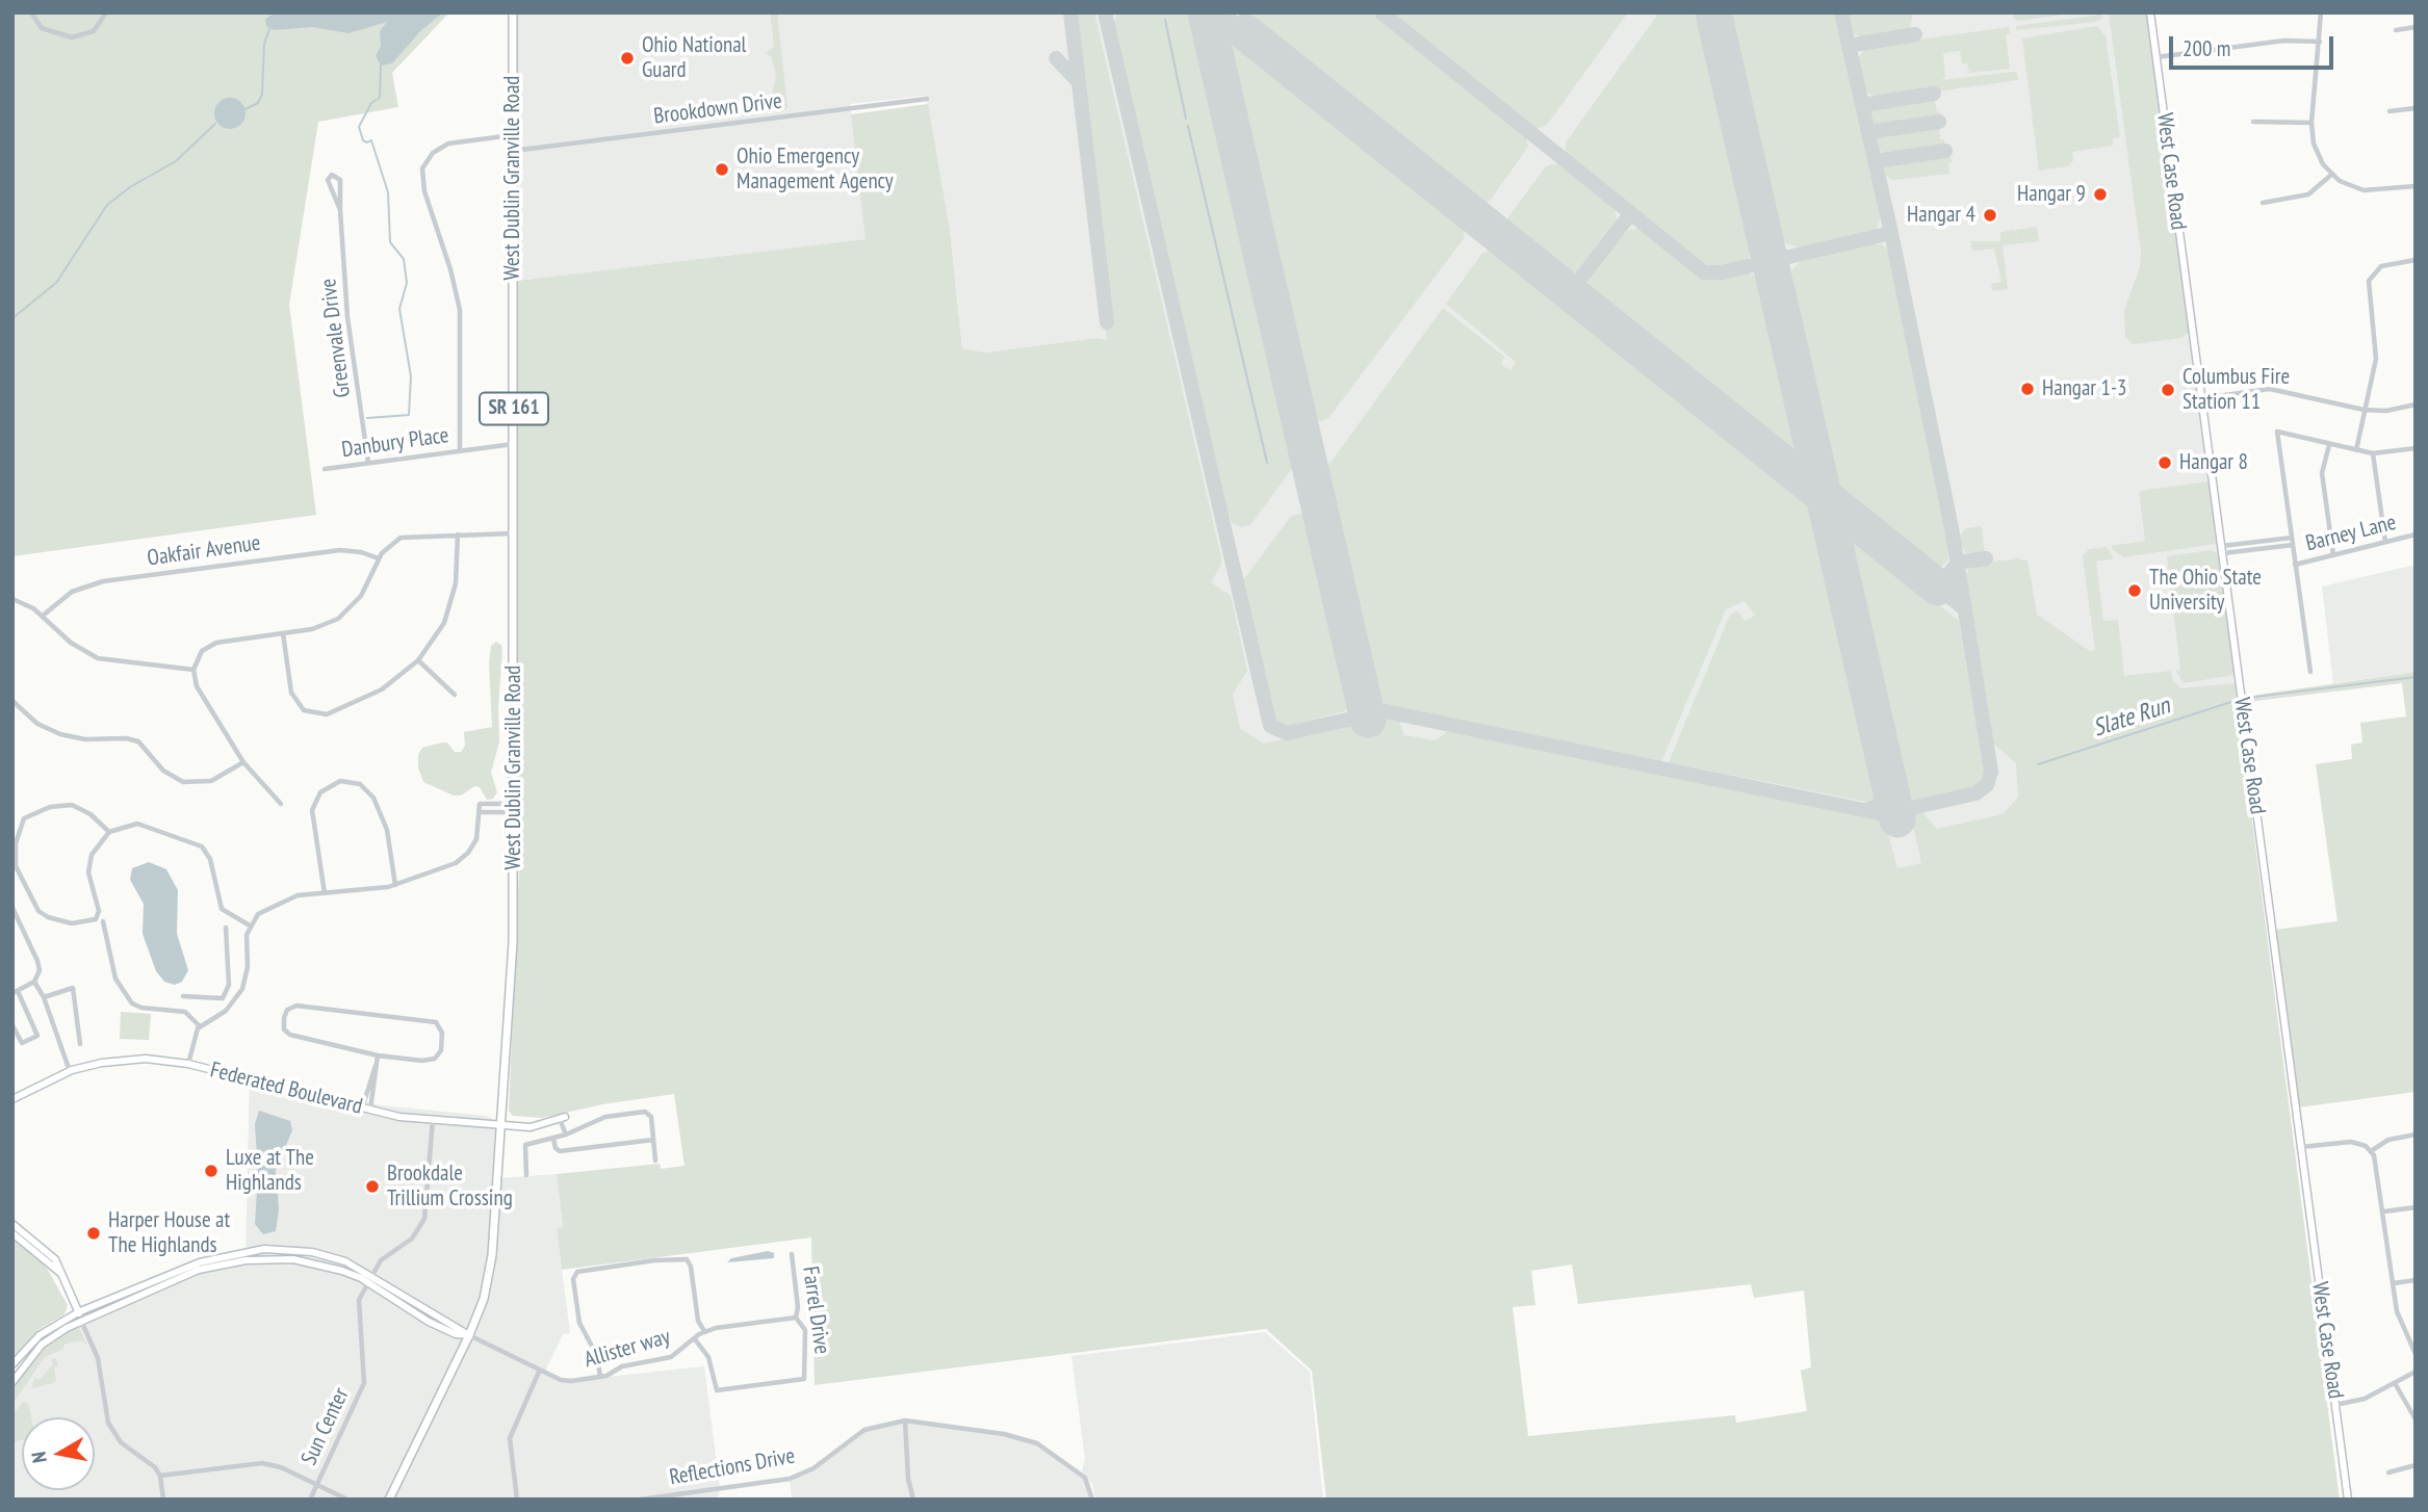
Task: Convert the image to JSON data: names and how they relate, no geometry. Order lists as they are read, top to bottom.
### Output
{
  "streets": {
    "main road": [
      "West Case Road",
      "West Dublin Granville Road",
      "SR 161",
      "Federated Boulevard"
    ],
    "street": [
      "Brookdown Drive",
      "Greenvale Drive",
      "Danbury Place",
      "Barney Lane",
      "Oakfair Avenue",
      "Farrel Drive",
      "Allister way",
      "Sun Center",
      "Reflections Drive"
    ]
  },
  "crossings": [
    ["Brookdown Drive", "West Dublin Granville Road"],
    ["West Dublin Granville Road", "Danbury Place"],
    ["West Dublin Granville Road", "Federated Boulevard"],
    ["West Dublin Granville Road", "Allister way"],
    ["Greenvale Drive", "Danbury Place"],
    ["Farrel Drive", "Allister way"]
  ],
  "water": ["Slate Run"],
  "places": [
    "Ohio National Guard",
    "Ohio Emergency Management Agency",
    "Hangar 9",
    "Hangar 4",
    "Hangar 1-3",
    "Columbus Fire Station 11",
    "Hangar 8",
    "The Ohio State University",
    "Luxe at The Highlands",
    "Brookdale Trillium Crossing",
    "Harper House at The Highlands"
  ],
  "scale_bar": "200 m",
  "north": "left"
}
